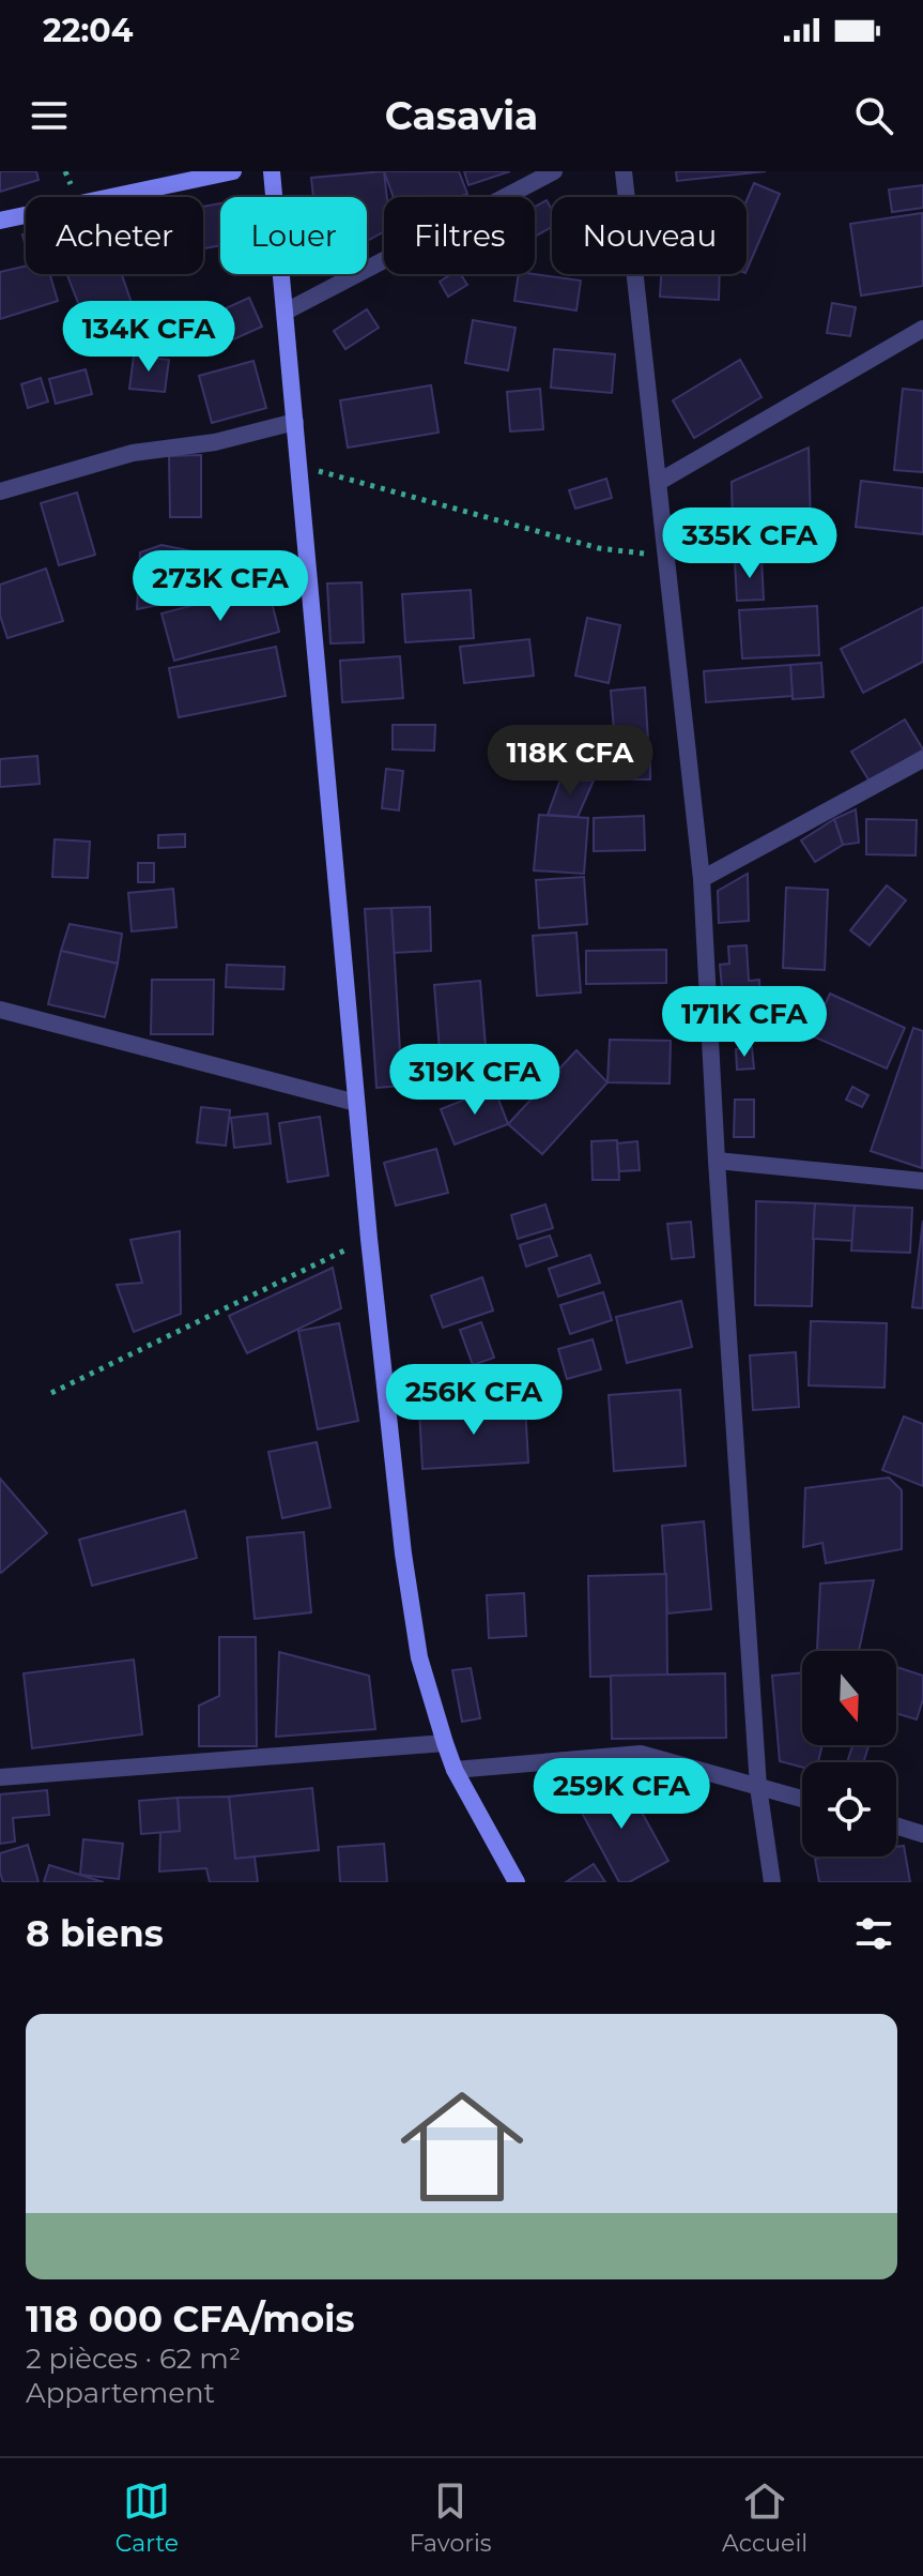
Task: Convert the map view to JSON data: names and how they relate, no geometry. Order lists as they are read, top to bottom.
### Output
{
  "north": "bottom",
  "page": {
    "status": "22:04",
    "header": "Casavia",
    "chip": [
      "Acheter",
      "Louer",
      "Filtres",
      "Nouveau"
    ],
    "price": [
      "134K CFA",
      "335K CFA",
      "273K CFA",
      "118K CFA",
      "171K CFA",
      "319K CFA",
      "256K CFA",
      "259K CFA"
    ],
    "heading": "8 biens",
    "list": [
      {
        "name": "118 000 CFA/mois",
        "note": "2 pièces · 62 m² · Appartement"
      }
    ],
    "tabs": ["Carte", "Favoris", "Accueil"]
  }
}
